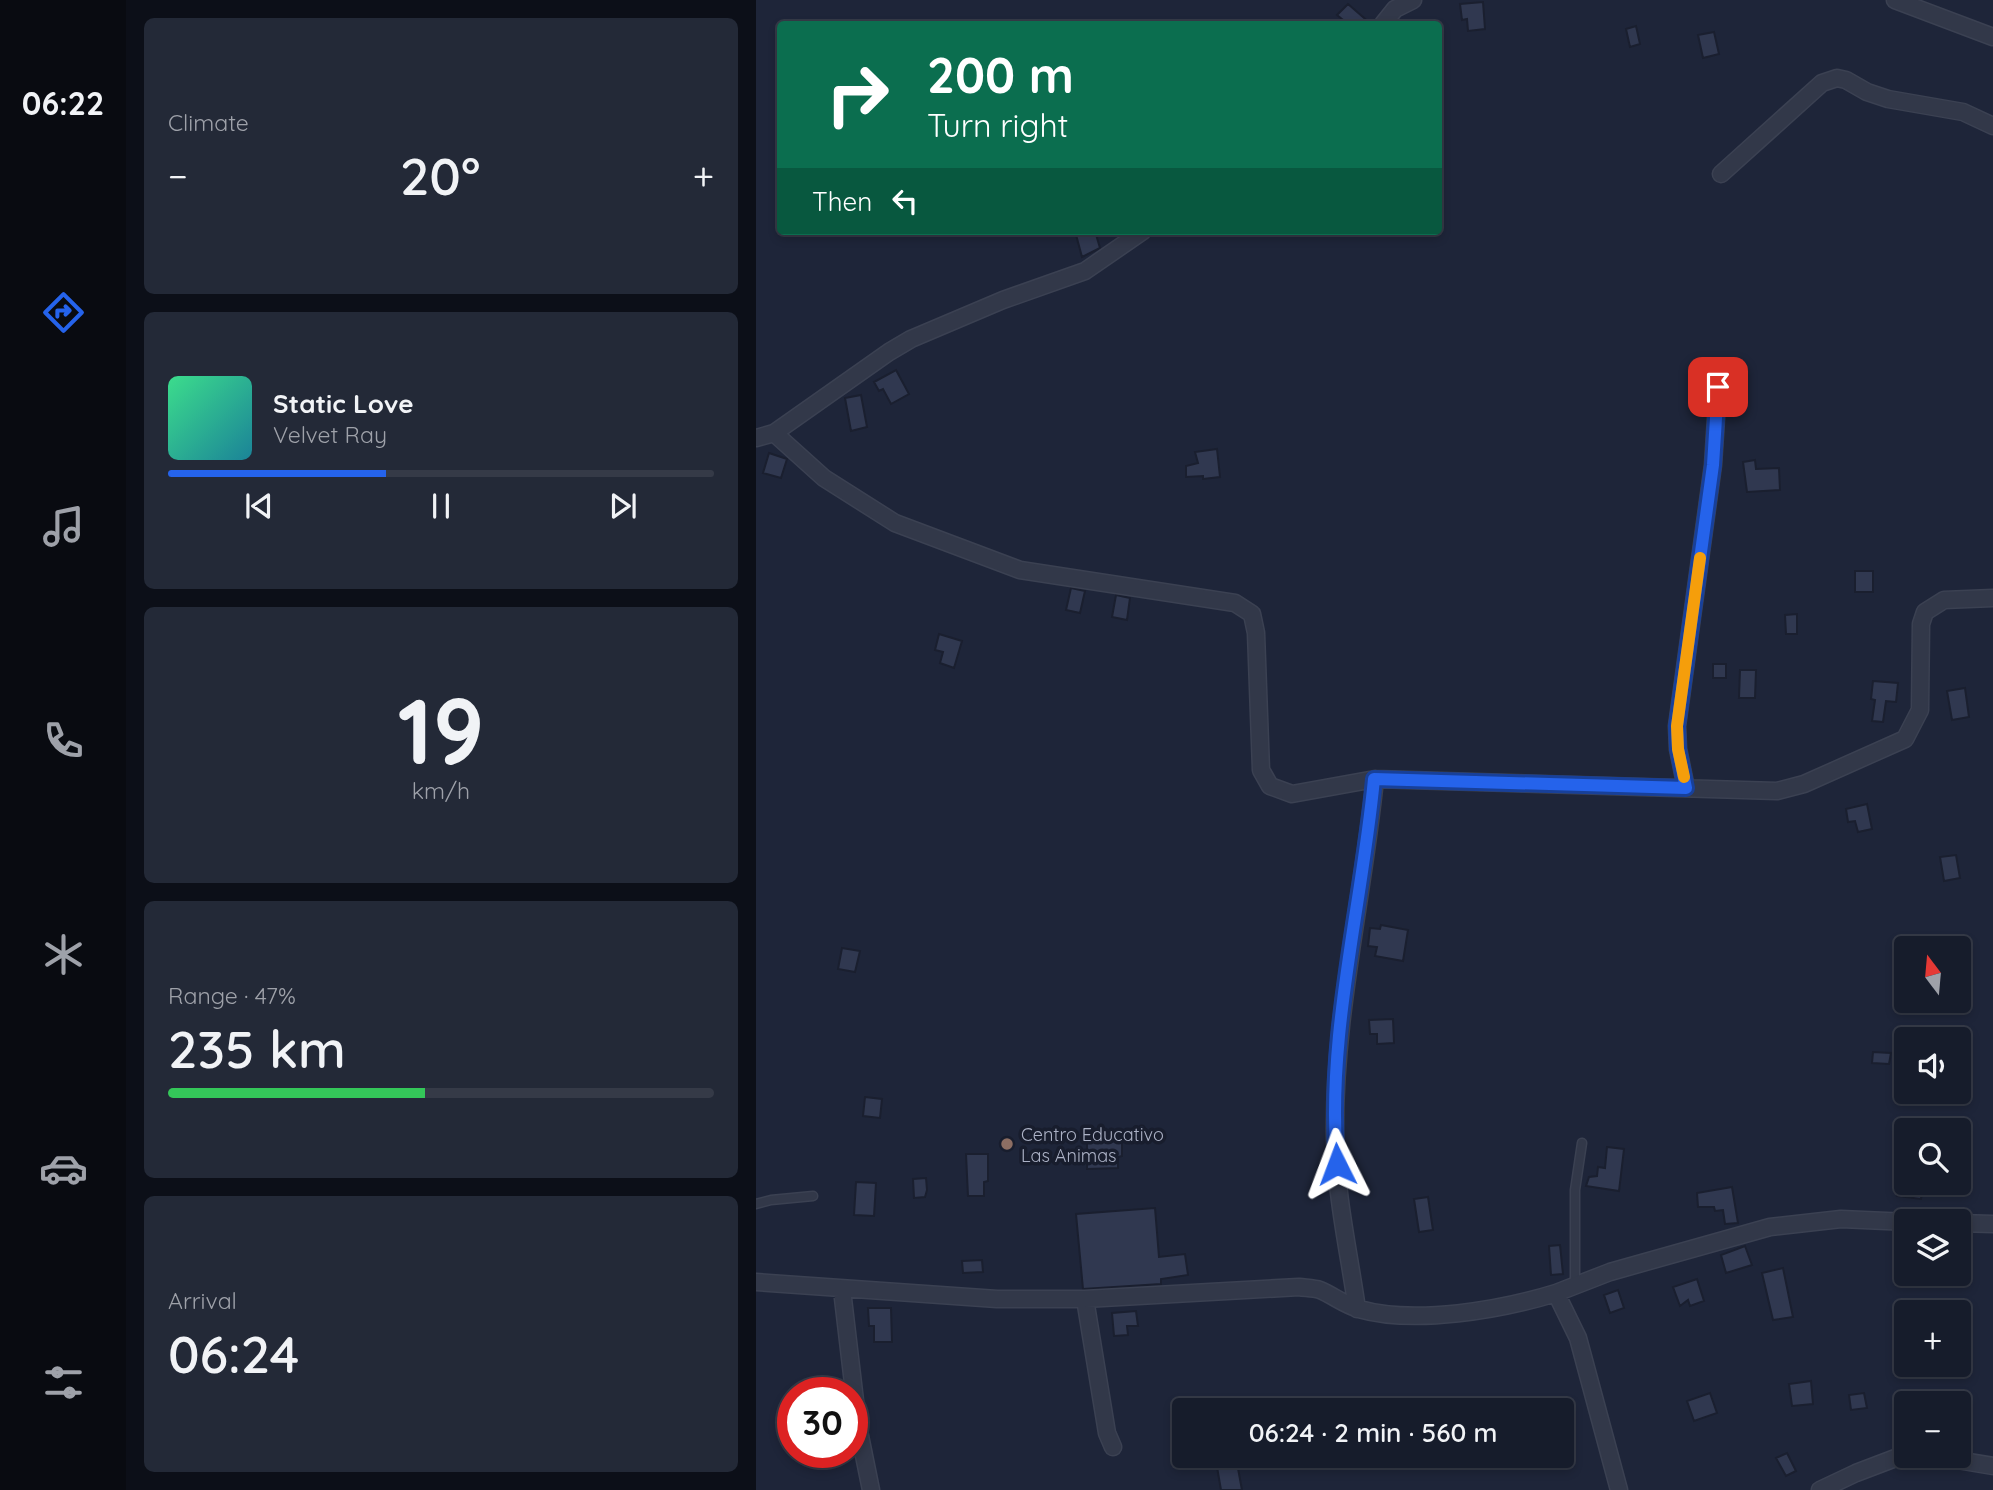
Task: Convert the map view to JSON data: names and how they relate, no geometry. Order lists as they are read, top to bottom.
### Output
{
  "places": ["Centro Educativo Las Animas"],
  "north": "top",
  "page": {
    "tabs": "06:22",
    "tile": [
      "Climate",
      ["19", "km/h"],
      ["Range · 47%", "235 km"],
      ["Arrival", "06:24"]
    ],
    "turn": ["200 m", "Turn right"],
    "heat": ["−", "20°", "+"],
    "then": "Then",
    "song": ["Static Love", "Velvet Ray"],
    "map_buttons": ["+", "−"],
    "limit": "30",
    "trip": "06:24 · 2 min · 560 m"
  }
}
